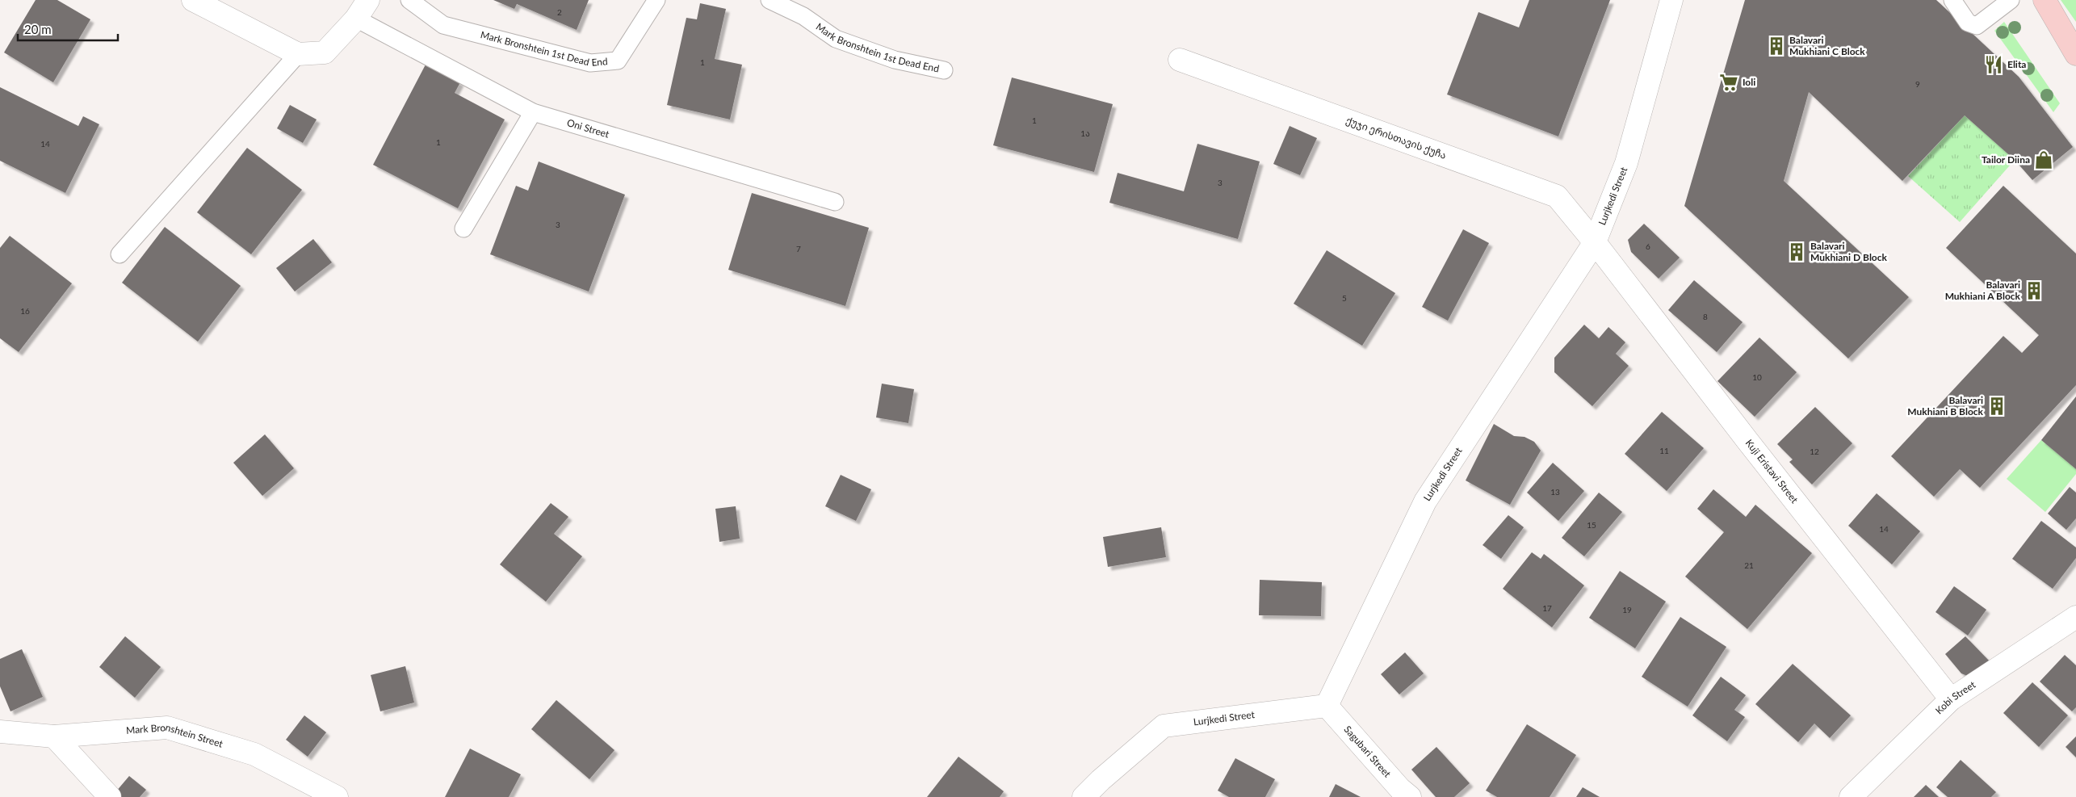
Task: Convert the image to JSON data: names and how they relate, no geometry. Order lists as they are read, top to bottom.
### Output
{
  "streets": {
    "street": [
      "ქუჯი ერისთავის ქუჩა",
      "Lurjkedi Street",
      "Kuji Eristavi Street",
      "Kobi Street",
      "Mark Bronshtein Street",
      "Sagubari Street"
    ],
    "lane": ["Mark Bronshtein 1st Dead End", "Oni Street"]
  },
  "crossings": [
    ["ქუჯი ერისთავის ქუჩა", "Lurjkedi Street"],
    ["ქუჯი ერისთავის ქუჩა", "Kuji Eristavi Street"],
    ["Lurjkedi Street", "Kuji Eristavi Street"],
    ["Lurjkedi Street", "Sagubari Street"],
    ["Kuji Eristavi Street", "Kobi Street"]
  ],
  "places": {
    "building": [
      "Balavari Mukhiani C Block",
      "Balavari Mukhiani D Block",
      "Balavari Mukhiani A Block",
      "Balavari Mukhiani B Block"
    ],
    "restaurant": ["Elita"],
    "supermarket": ["Ioli"],
    "shop": ["Tailor Diina"]
  },
  "house_numbers": [
    "2",
    "1",
    "9",
    "1",
    "1ა",
    "1",
    "14",
    "3",
    "3",
    "6",
    "7",
    "5",
    "16",
    "8",
    "10",
    "11",
    "12",
    "13",
    "15",
    "14",
    "21",
    "17",
    "19"
  ],
  "scale_bar": "20 m"
}
